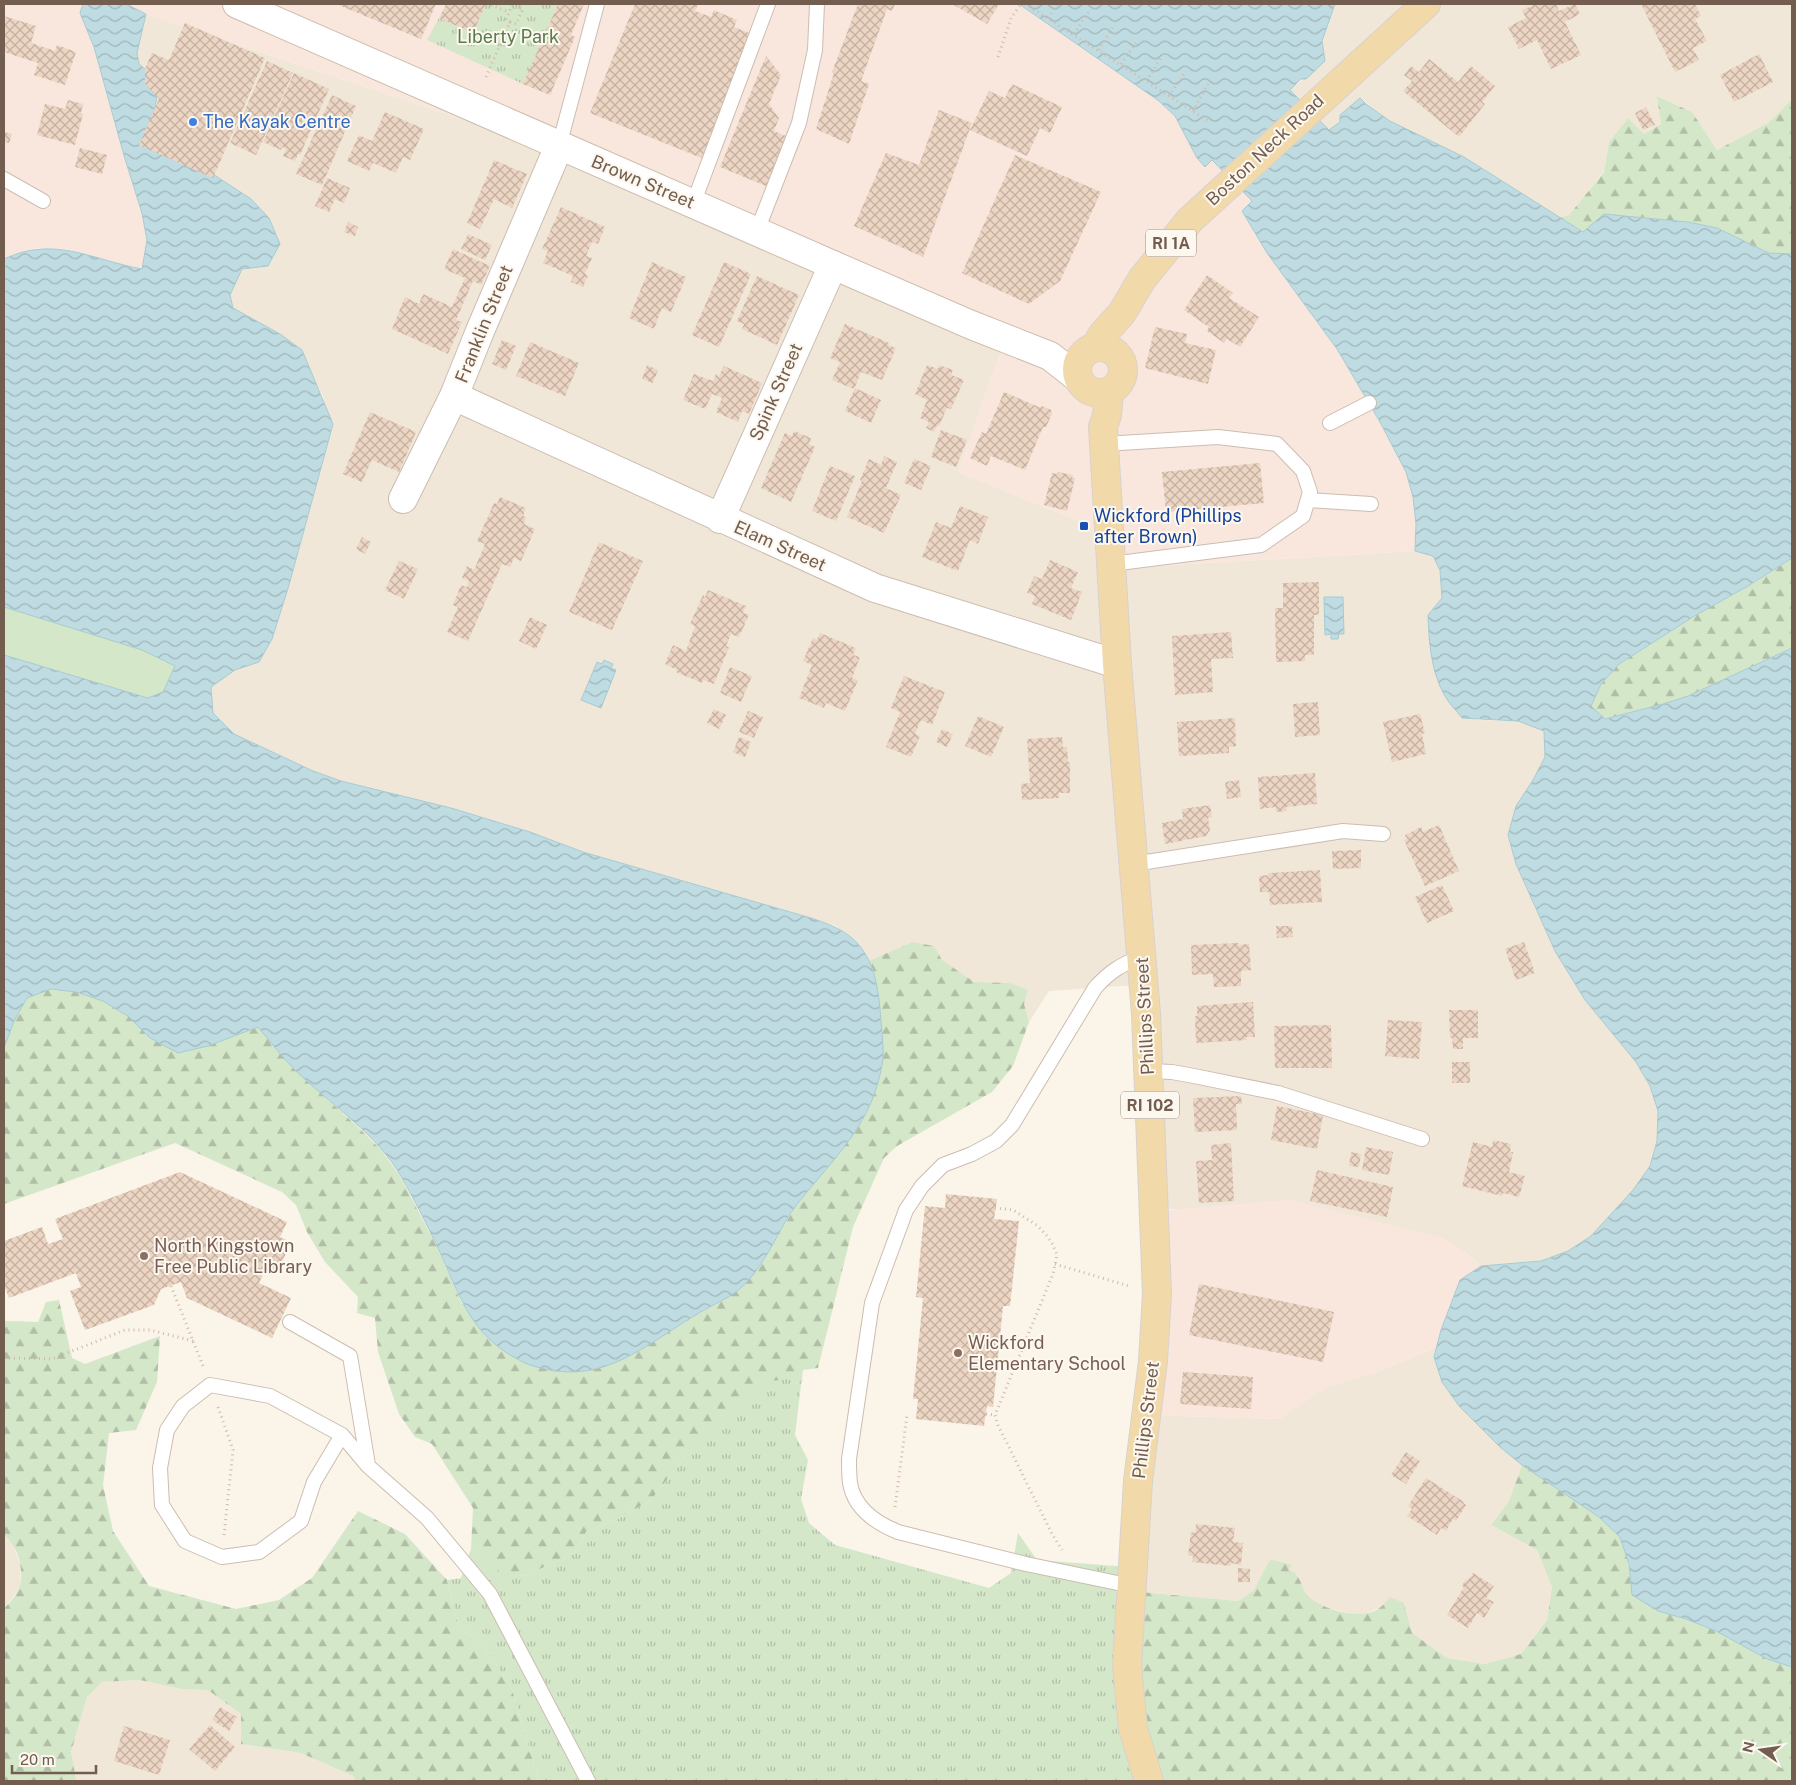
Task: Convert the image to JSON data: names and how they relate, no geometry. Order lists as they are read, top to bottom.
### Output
{
  "streets": {
    "main road": [
      "Boston Neck Road",
      "RI 1A",
      "Phillips Street",
      "RI 102"
    ],
    "street": [
      "Brown Street",
      "Franklin Street",
      "Spink Street",
      "Elam Street"
    ]
  },
  "crossings": [
    ["Boston Neck Road", "Brown Street"],
    ["Boston Neck Road", "Phillips Street"],
    ["Brown Street", "Franklin Street"],
    ["Brown Street", "Spink Street"],
    ["Brown Street", "Phillips Street"],
    ["Franklin Street", "Elam Street"],
    ["Spink Street", "Elam Street"],
    ["Elam Street", "Phillips Street"]
  ],
  "parks": ["Liberty Park"],
  "places": {
    "other": ["The Kayak Centre", "North Kingstown Free Public Library", "Wickford Elementary School"],
    "transit": ["Wickford (Phillips after Brown)"]
  },
  "scale_bar": "20 m",
  "north": "left"
}
